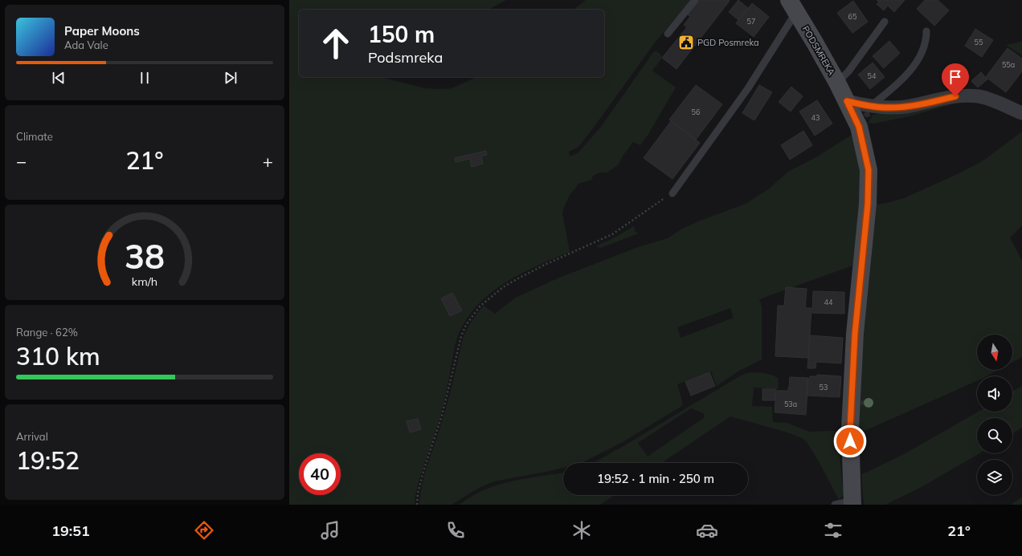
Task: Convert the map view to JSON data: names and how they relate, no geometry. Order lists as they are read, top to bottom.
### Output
{
  "streets": {
    "street": ["PODSMREKA"]
  },
  "places": {
    "public building": ["PGD Posmreka"]
  },
  "house_numbers": [
    "65",
    "57",
    "55",
    "55a",
    "54",
    "56",
    "43",
    "44",
    "53",
    "53a"
  ],
  "north": "bottom",
  "page": {
    "turn": ["150 m", "Podsmreka"],
    "song": ["Paper Moons", "Ada Vale"],
    "tile": [
      "Climate",
      ["Range · 62%", "310 km"],
      ["Arrival", "19:52"]
    ],
    "heat": ["−", "21°", "+"],
    "limit": "40",
    "trip": "19:52 · 1 min · 250 m",
    "tabs": ["19:51", "21°"],
    "gauge": ["38", "km/h"]
  }
}
